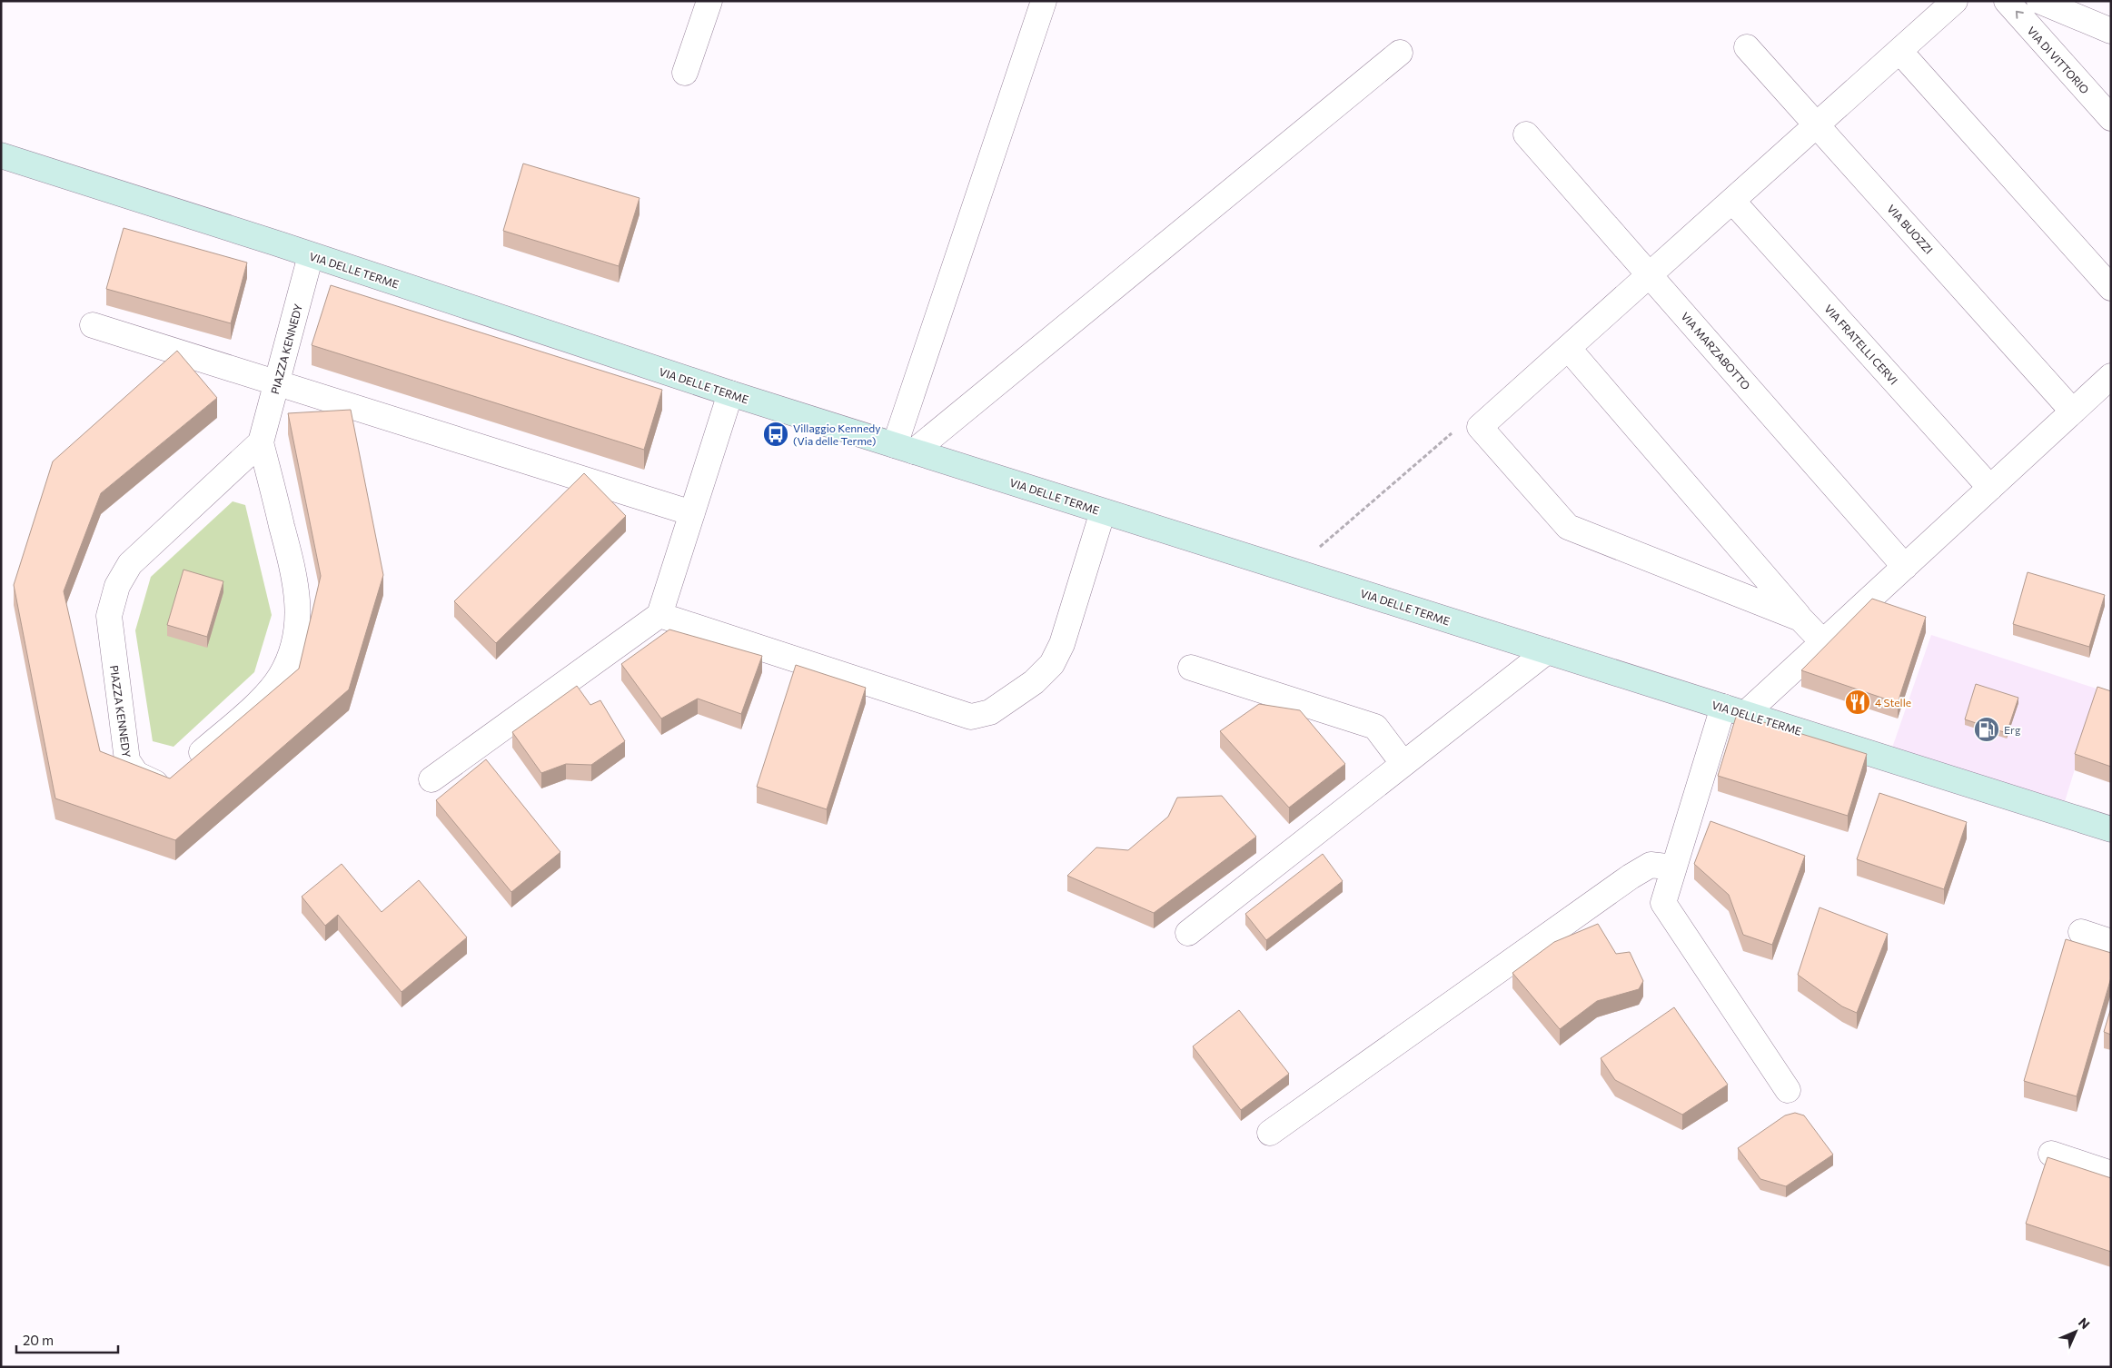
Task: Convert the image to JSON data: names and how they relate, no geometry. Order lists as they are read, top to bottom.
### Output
{
  "streets": {
    "main road": ["VIA DELLE TERME"],
    "street": [
      "VIA DI VITTORIO",
      "VIA BUOZZI",
      "VIA FRATELLI CERVI",
      "PIAZZA KENNEDY",
      "VIA MARZABOTTO"
    ]
  },
  "crossings": [
    ["VIA DELLE TERME", "PIAZZA KENNEDY"]
  ],
  "places": {
    "bus stop": ["Villaggio Kennedy (Via delle Terme)"],
    "restaurant": ["4 Stelle"],
    "fuel station": ["Erg"]
  },
  "scale_bar": "20 m",
  "north": "top right"
}
